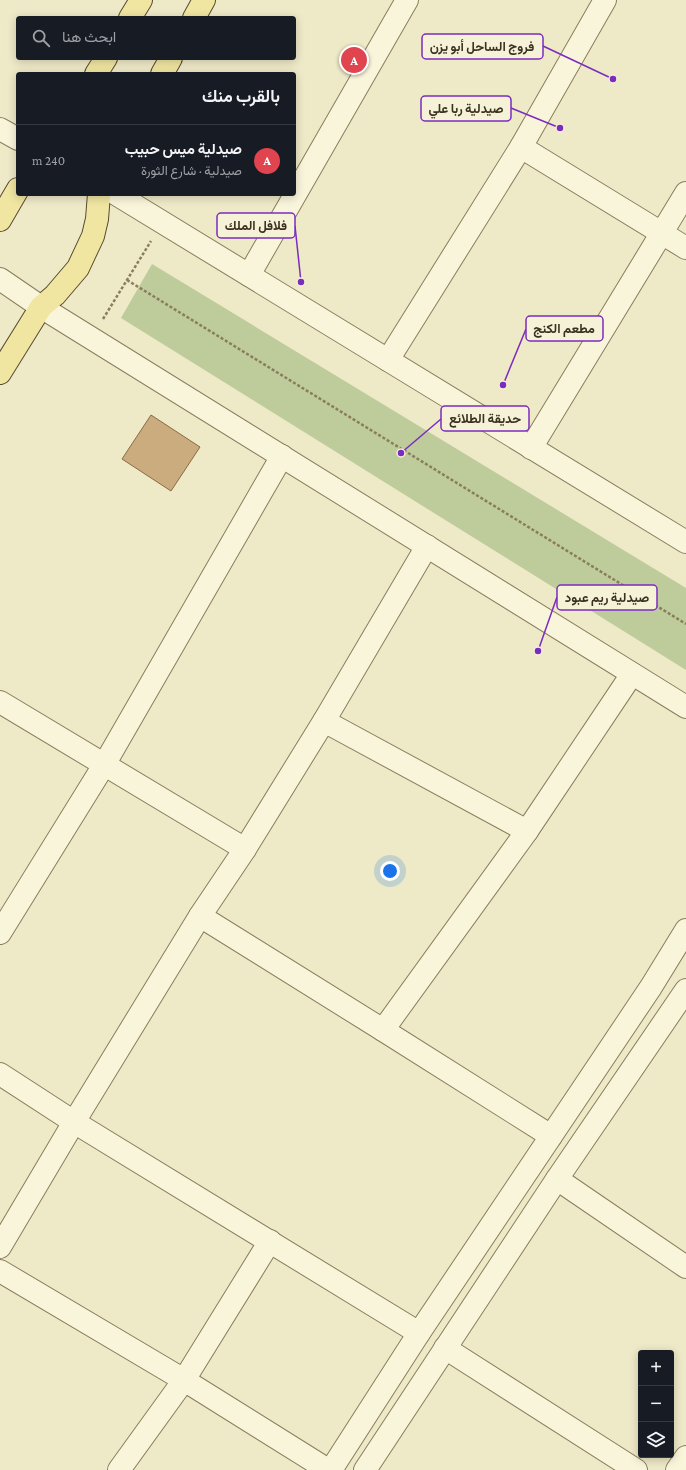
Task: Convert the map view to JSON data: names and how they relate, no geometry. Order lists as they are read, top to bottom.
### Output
{
  "places": [
    "فروج الساحل أبو يزن",
    "صيدلية ربا علي",
    "فلافل الملك",
    "مطعم الكنج",
    "حديقة الطلائع",
    "صيدلية ريم عبود"
  ],
  "page": {
    "search": "ابحث هنا",
    "pins": "A",
    "heading": "بالقرب منك",
    "list": [
      {
        "mark": "A",
        "name": "صيدلية ميس حبيب",
        "note": "صيدلية · شارع الثورة",
        "value": "240 m"
      }
    ],
    "map_buttons": ["+", "−"]
  }
}
